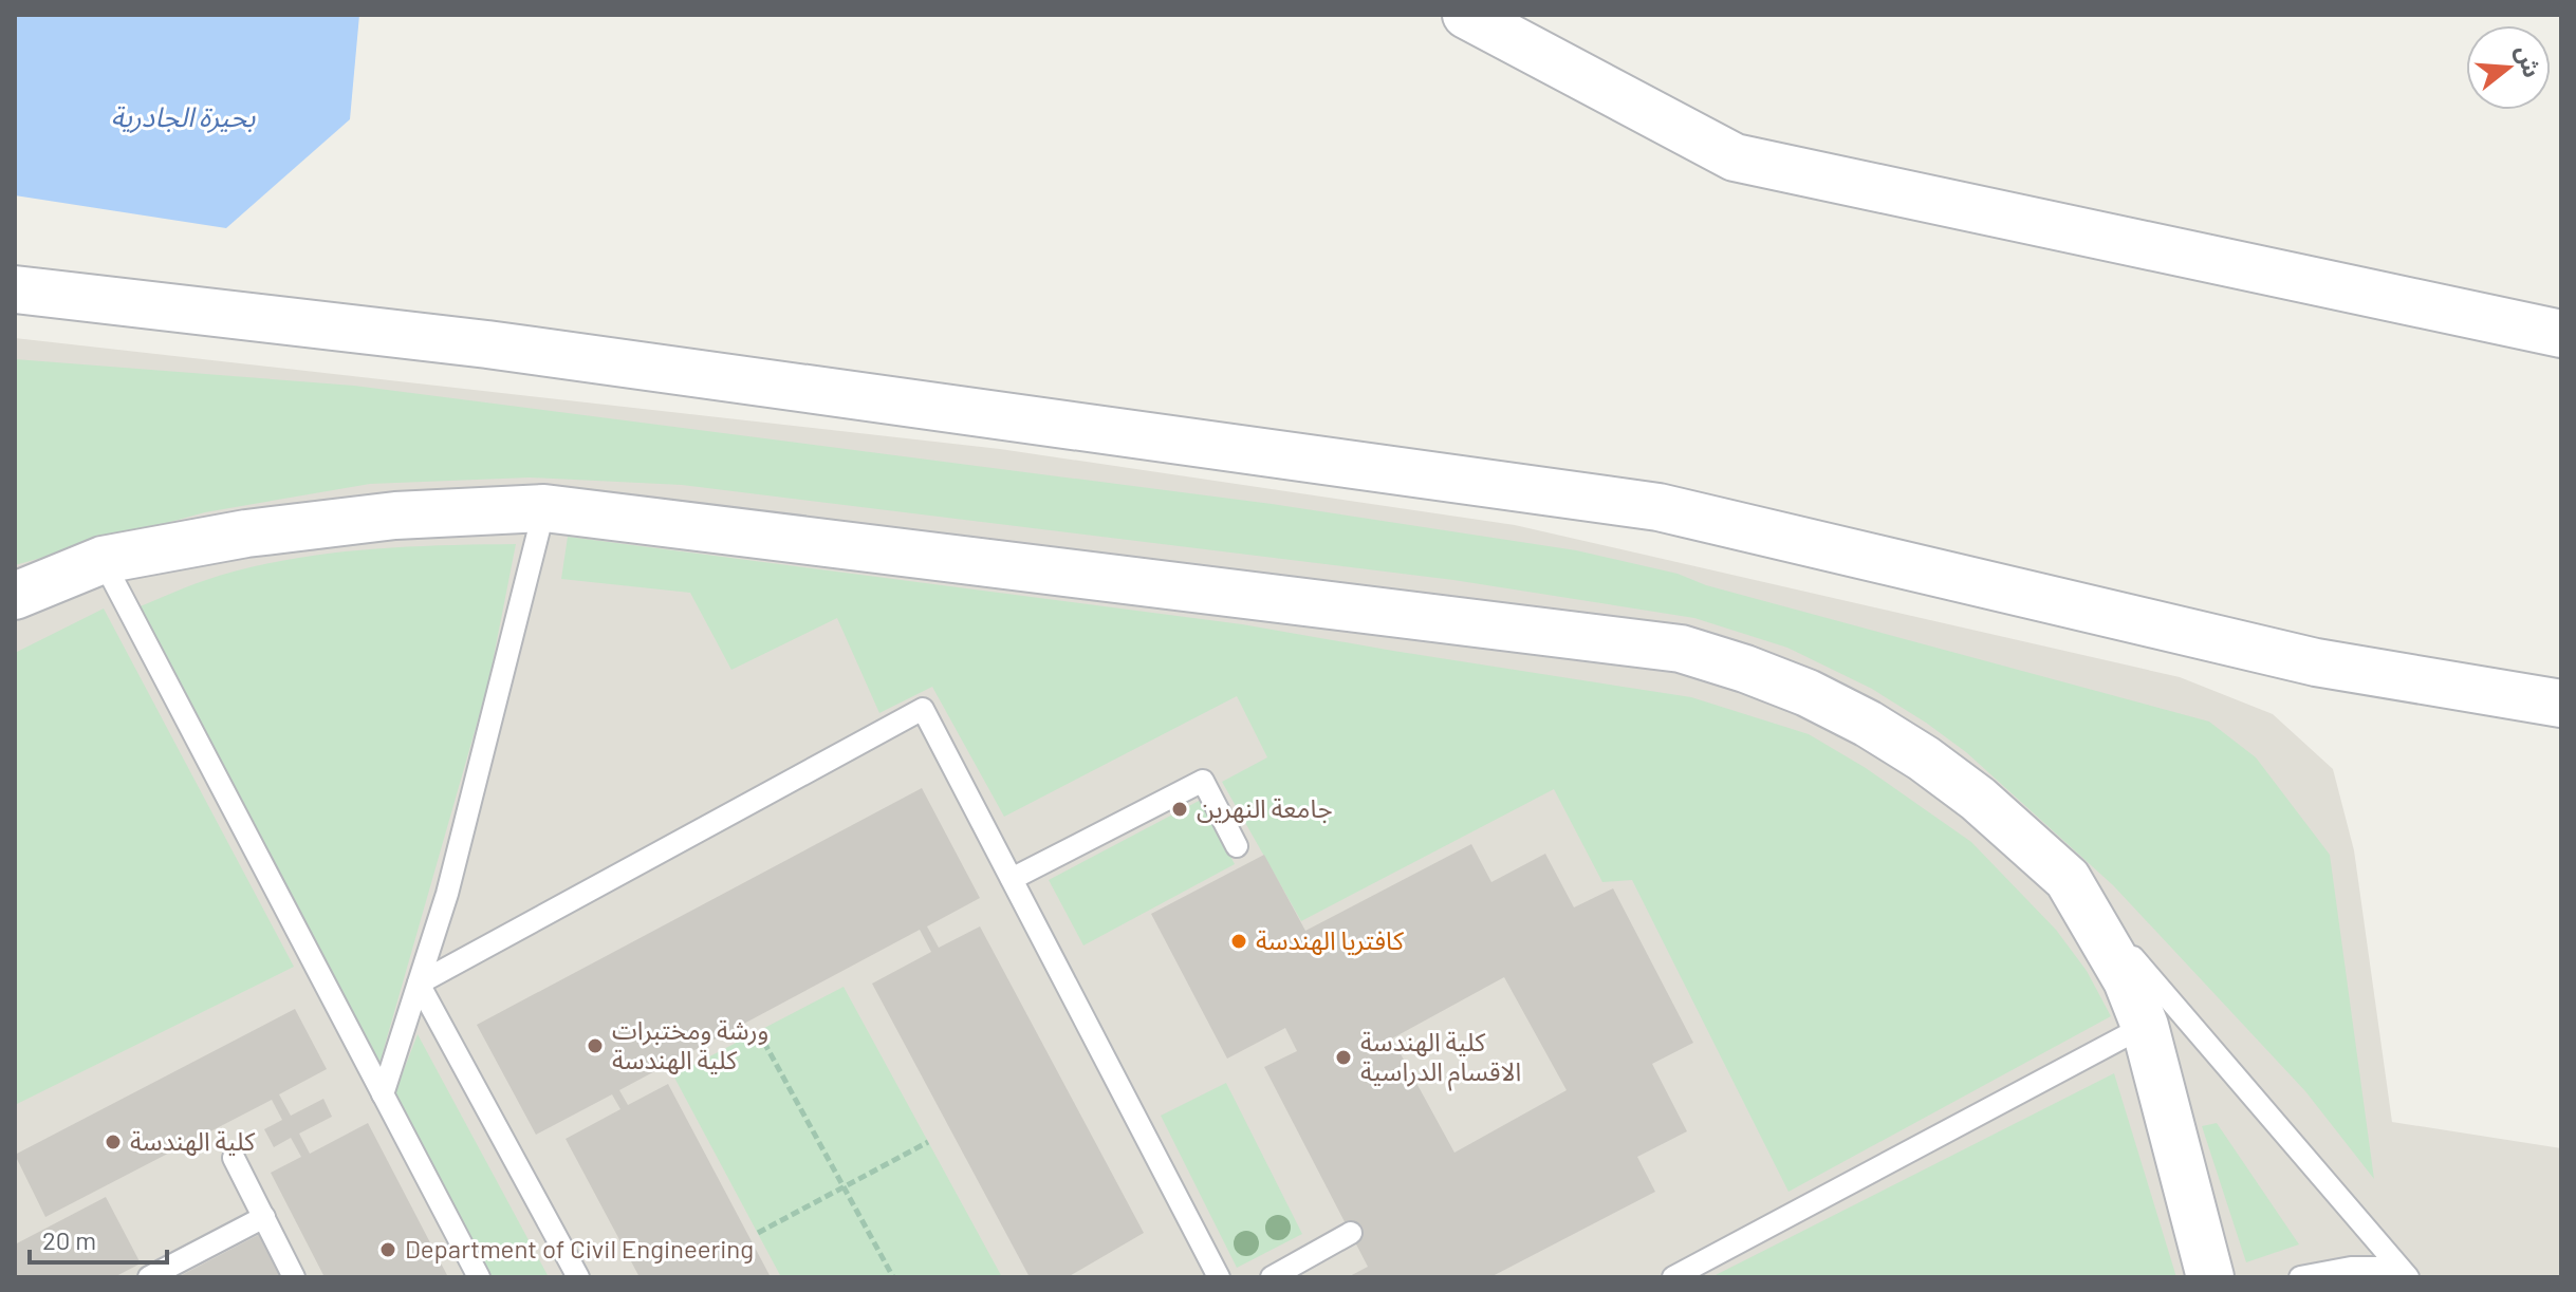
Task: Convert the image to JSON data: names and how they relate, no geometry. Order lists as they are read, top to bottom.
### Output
{
  "water": ["بحيرة الجادرية"],
  "places": [
    "جامعة النهرين",
    "كافتريا الهندسة",
    "ورشة ومختبرات كلية الهندسة",
    "كلية الهندسة الاقسام الدراسية",
    "كلية الهندسة",
    "Department of Civil Engineering"
  ],
  "scale_bar": "20 m",
  "north": "right"
}
